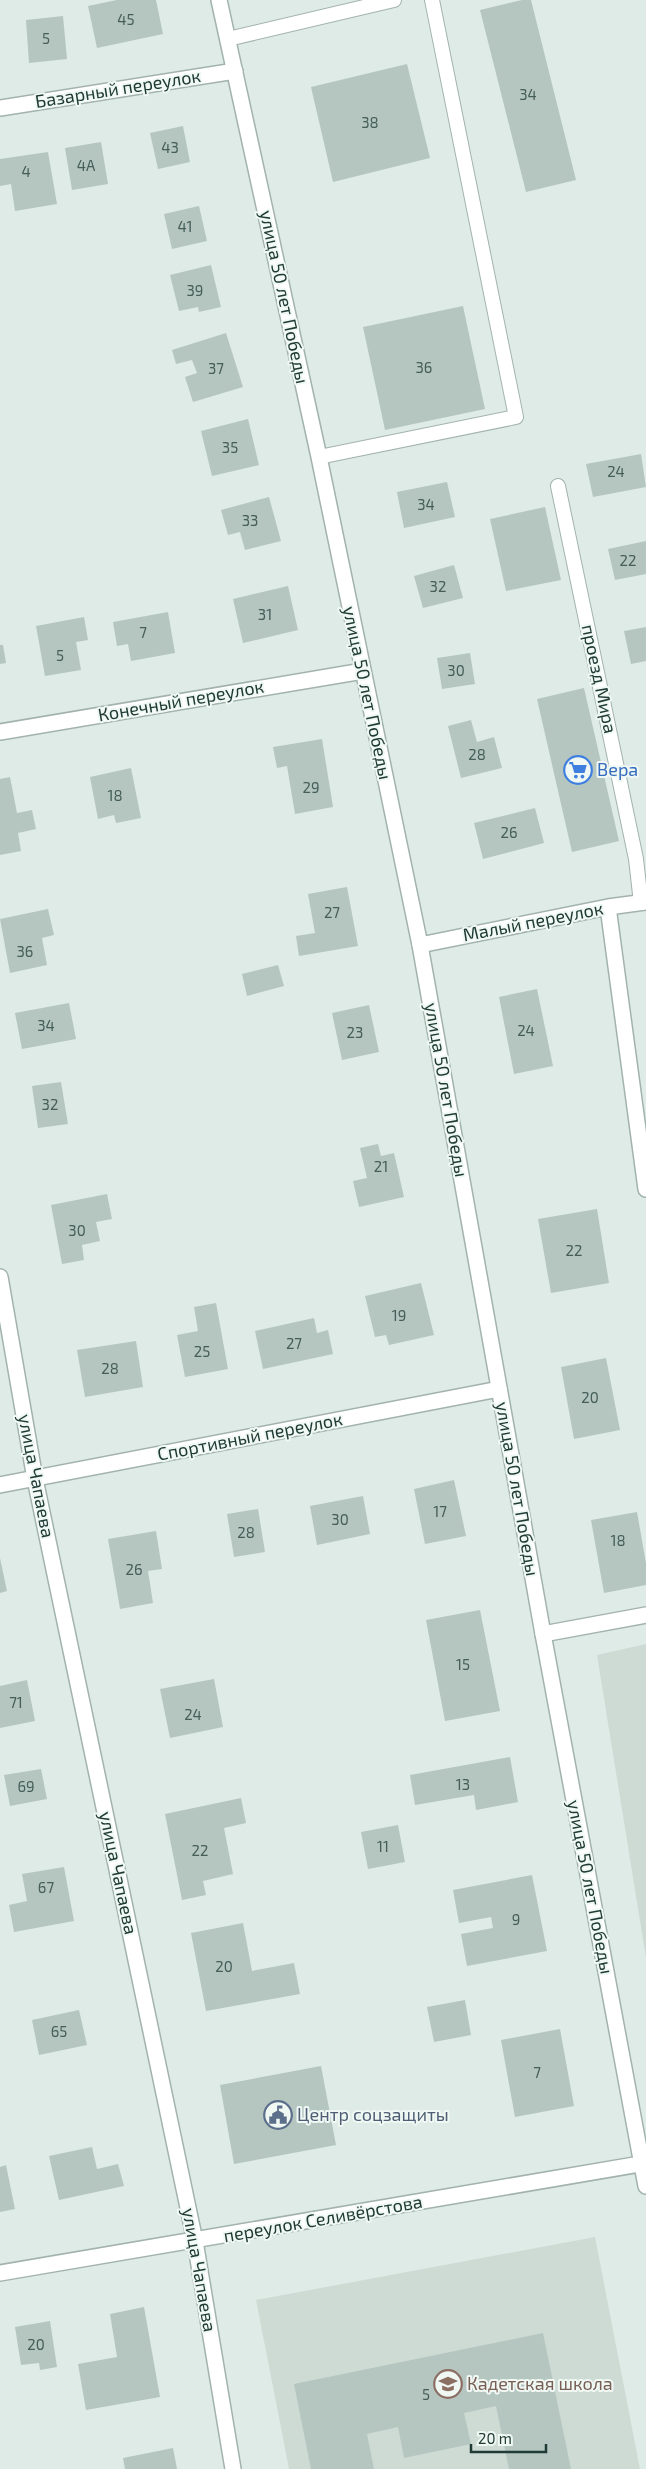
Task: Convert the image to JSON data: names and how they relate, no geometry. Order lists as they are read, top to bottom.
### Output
{
  "streets": {
    "street": [
      "Базарный переулок",
      "улица 50 лет Победы",
      "Конечный переулок",
      "Малый переулок",
      "Спортивный переулок",
      "улица Чапаева",
      "переулок Селивёрстова"
    ],
    "lane": ["проезд Мира"]
  },
  "crossings": [
    ["Базарный переулок", "улица 50 лет Победы"],
    ["улица 50 лет Победы", "Конечный переулок"],
    ["улица 50 лет Победы", "Малый переулок"],
    ["улица 50 лет Победы", "Спортивный переулок"],
    ["улица 50 лет Победы", "переулок Селивёрстова"],
    ["проезд Мира", "Малый переулок"],
    ["Спортивный переулок", "улица Чапаева"],
    ["улица Чапаева", "переулок Селивёрстова"]
  ],
  "places": {
    "supermarket": ["Вера"],
    "public building": ["Центр соцзащиты"],
    "school or university": ["Кадетская школа"]
  },
  "house_numbers": [
    "45",
    "5",
    "34",
    "38",
    "43",
    "4А",
    "4",
    "41",
    "39",
    "36",
    "37",
    "35",
    "24",
    "34",
    "33",
    "22",
    "32",
    "31",
    "7",
    "5",
    "30",
    "28",
    "29",
    "18",
    "26",
    "27",
    "36",
    "34",
    "24",
    "23",
    "32",
    "21",
    "30",
    "22",
    "19",
    "27",
    "25",
    "28",
    "20",
    "17",
    "30",
    "28",
    "18",
    "26",
    "15",
    "71",
    "24",
    "13",
    "69",
    "11",
    "22",
    "67",
    "9",
    "20",
    "65",
    "7",
    "20",
    "5"
  ],
  "scale_bar": "20 m"
}
